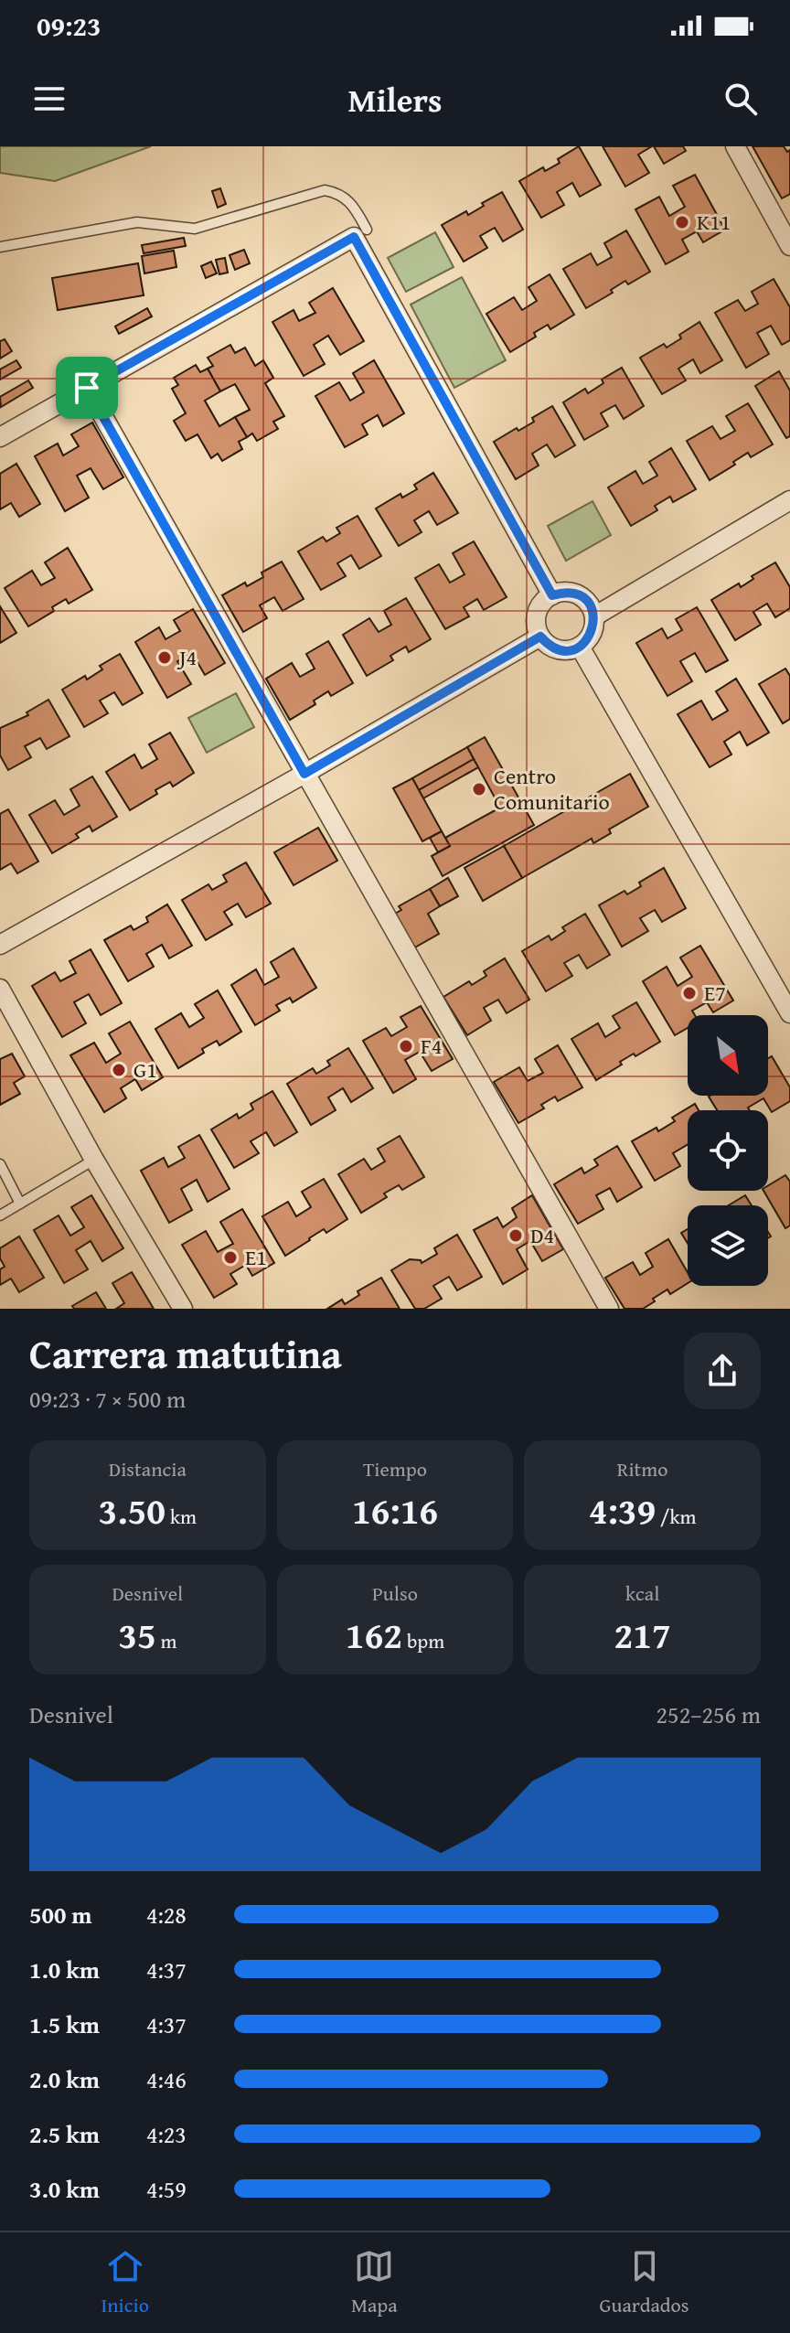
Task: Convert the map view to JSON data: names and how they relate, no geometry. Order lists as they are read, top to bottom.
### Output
{
  "places": [
    "K11",
    "J4",
    "Centro Comunitario",
    "E7",
    "F4",
    "G1",
    "D4",
    "E1"
  ],
  "north": "bottom right",
  "page": {
    "status": "09:23",
    "header": "Milers",
    "heading": ["Carrera matutina", "09:23 · 7 × 500 m"],
    "stats": [
      ["Distancia", "3.50 km"],
      ["Tiempo", "16:16"],
      ["Ritmo", "4:39 /km"],
      ["Desnivel", "35 m"],
      ["Pulso", "162 bpm"],
      ["kcal", "217"]
    ],
    "chart": ["Desnivel", "252–256 m"],
    "list": [
      {
        "name": "500 m",
        "note": "4:28"
      },
      {
        "name": "1.0 km",
        "note": "4:37"
      },
      {
        "name": "1.5 km",
        "note": "4:37"
      },
      {
        "name": "2.0 km",
        "note": "4:46"
      },
      {
        "name": "2.5 km",
        "note": "4:23"
      },
      {
        "name": "3.0 km",
        "note": "4:59"
      }
    ],
    "tabs": ["Inicio", "Mapa", "Guardados"]
  }
}
